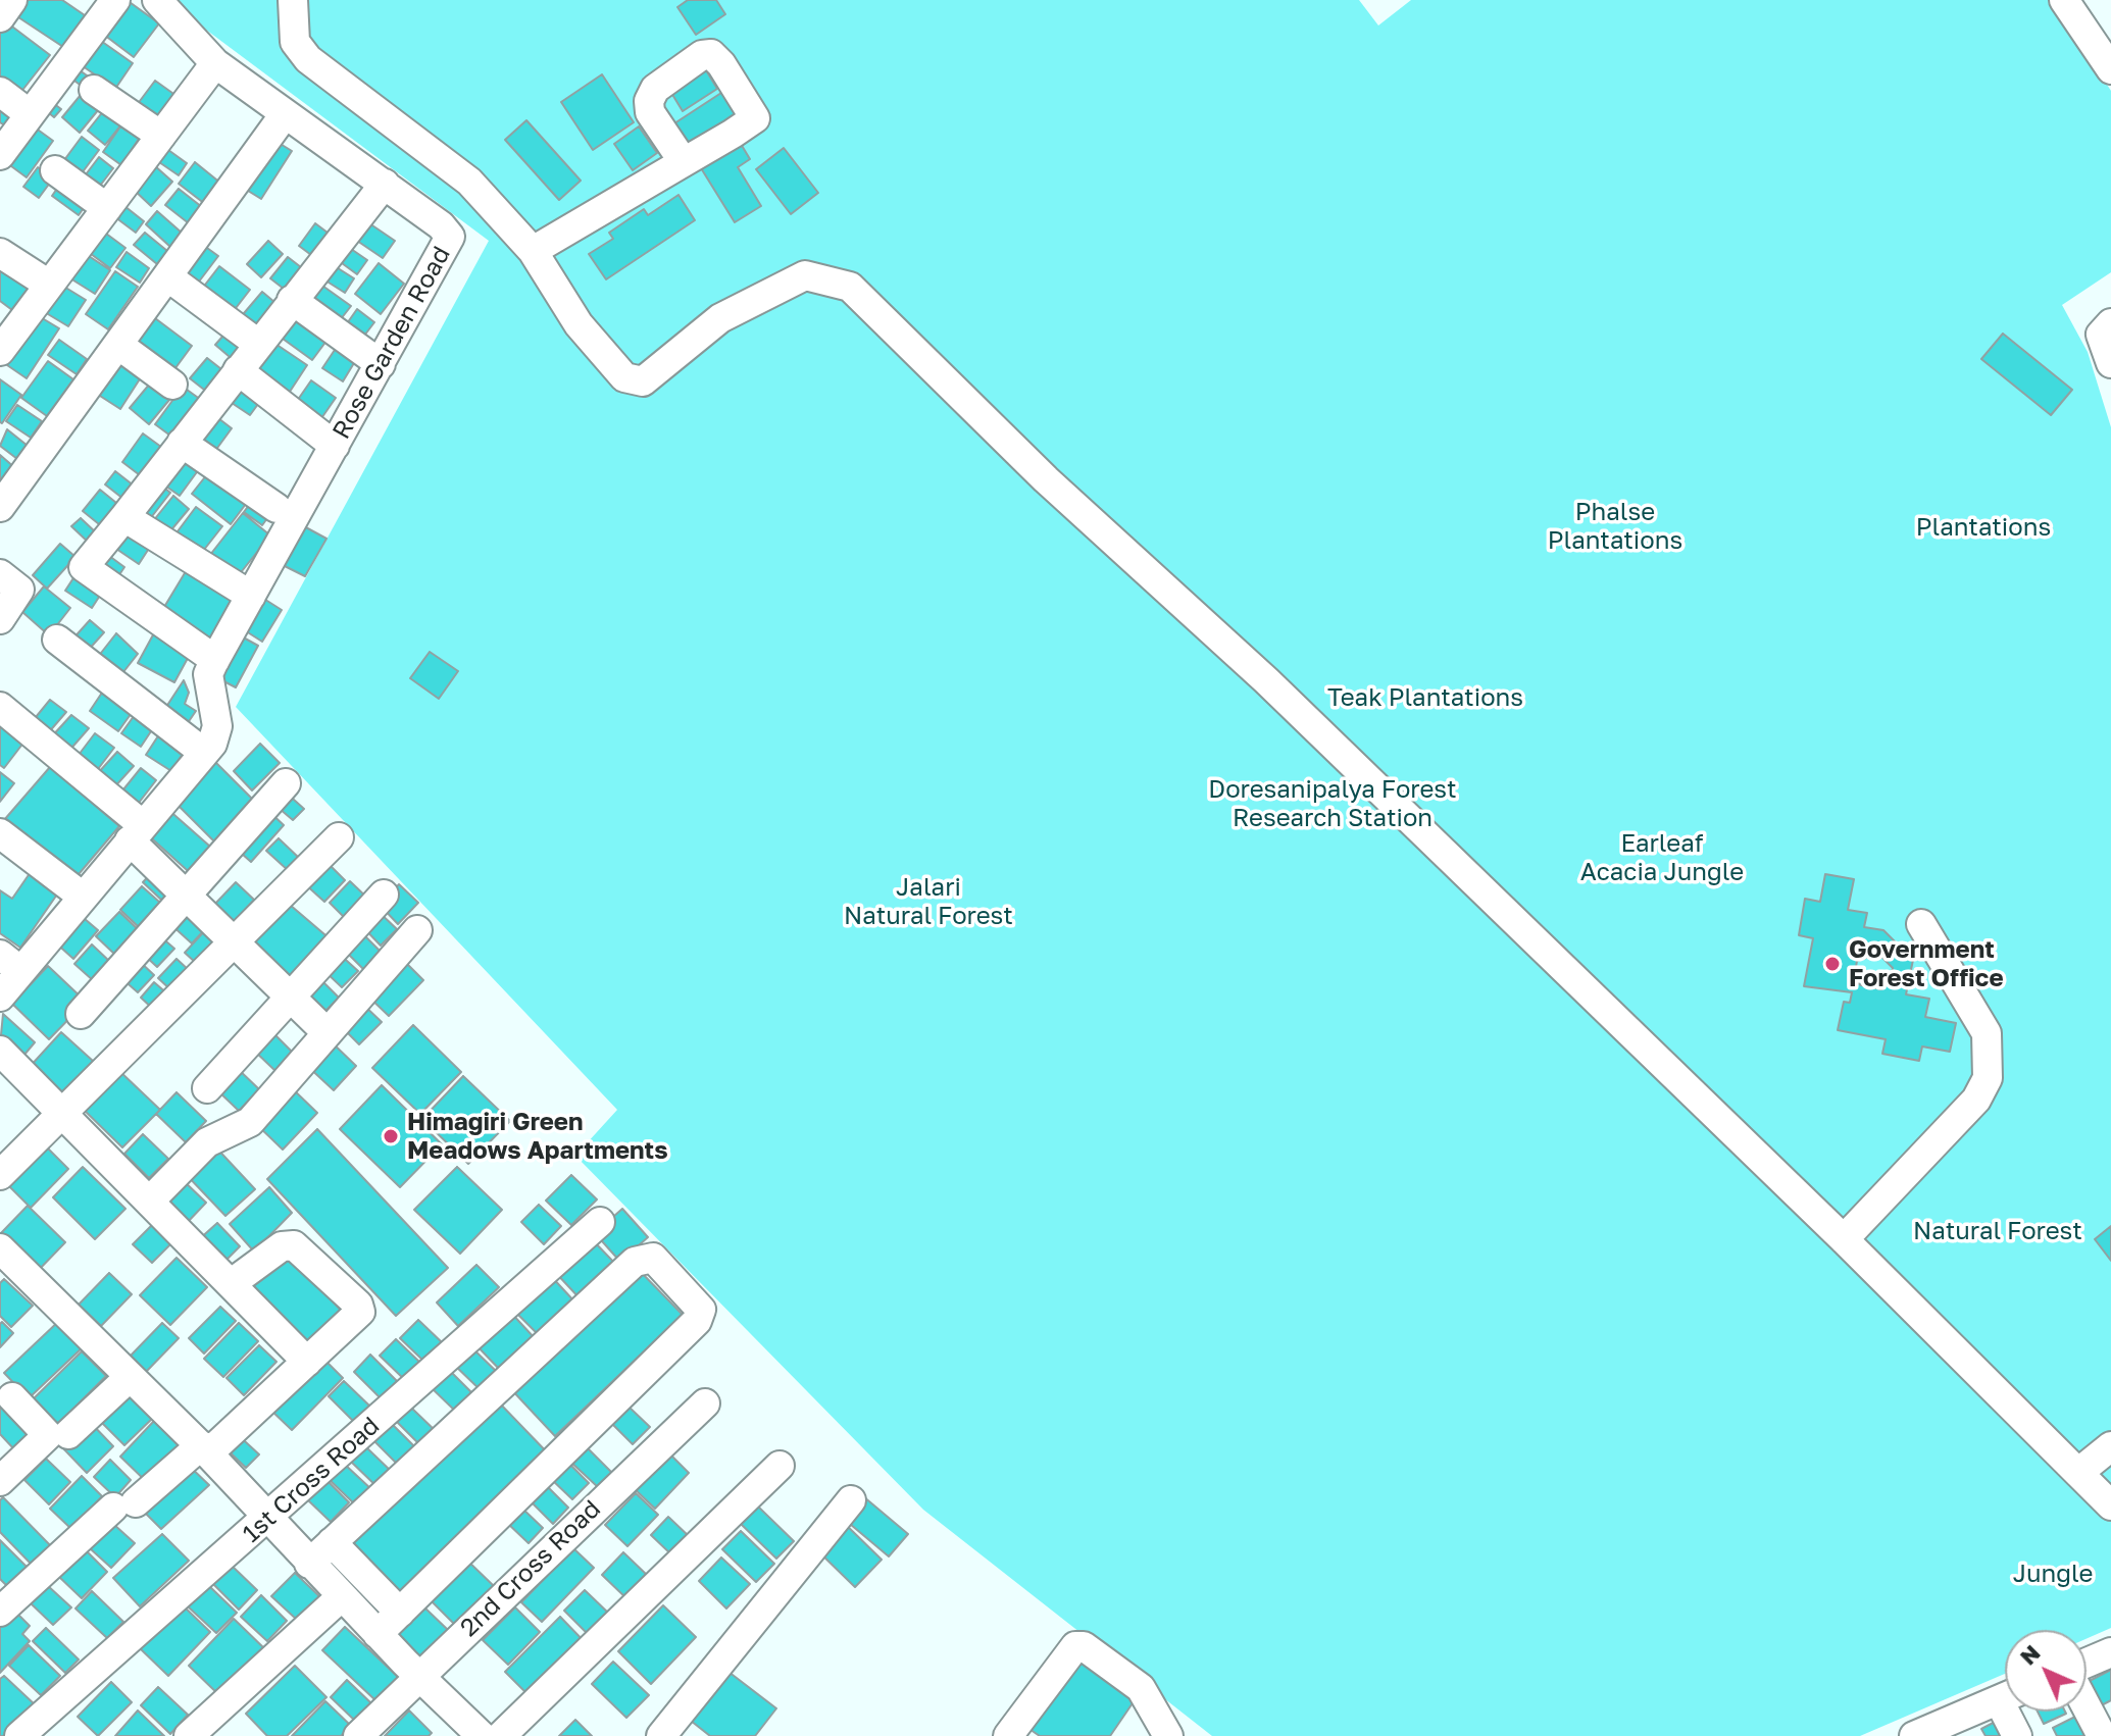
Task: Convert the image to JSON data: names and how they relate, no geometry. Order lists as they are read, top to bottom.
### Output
{
  "streets": {
    "street": ["Rose Garden Road", "1st Cross Road", "2nd Cross Road"]
  },
  "parks": [
    "Phalse Plantations",
    "Plantations",
    "Teak Plantations",
    "Doresanipalya Forest Research Station",
    "Earleaf Acacia Jungle",
    "Jalari Natural Forest",
    "Natural Forest",
    "Jungle"
  ],
  "places": ["Government Forest Office", "Himagiri Green Meadows Apartments"],
  "north": "top left"
}
